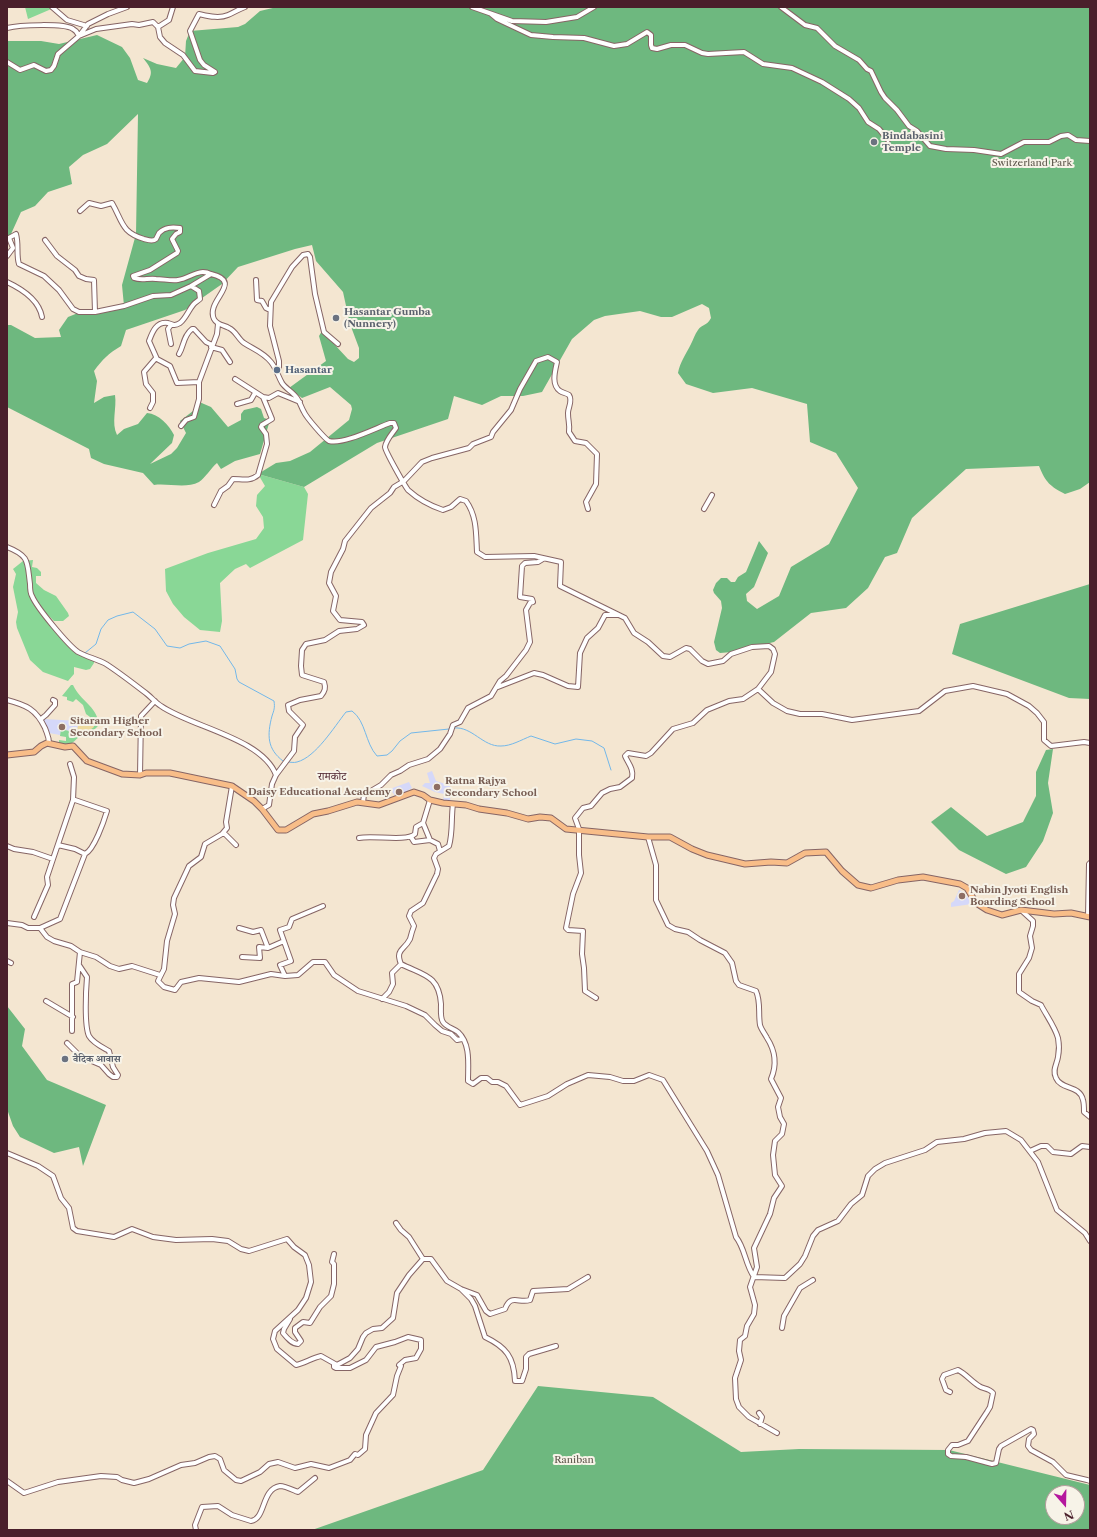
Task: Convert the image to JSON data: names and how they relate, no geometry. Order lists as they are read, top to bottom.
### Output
{
  "districts": ["रामकोट"],
  "parks": ["Switzerland Park", "Raniban"],
  "places": [
    "Bindabasini Temple",
    "Hasantar Gumba (Nunnery)",
    "Hasantar",
    "Sitaram Higher Secondary School",
    "Ratna Rajya Secondary School",
    "Daisy Educational Academy",
    "Nabin Jyoti English Boarding School",
    "वैदिक आवास"
  ],
  "north": "bottom"
}
